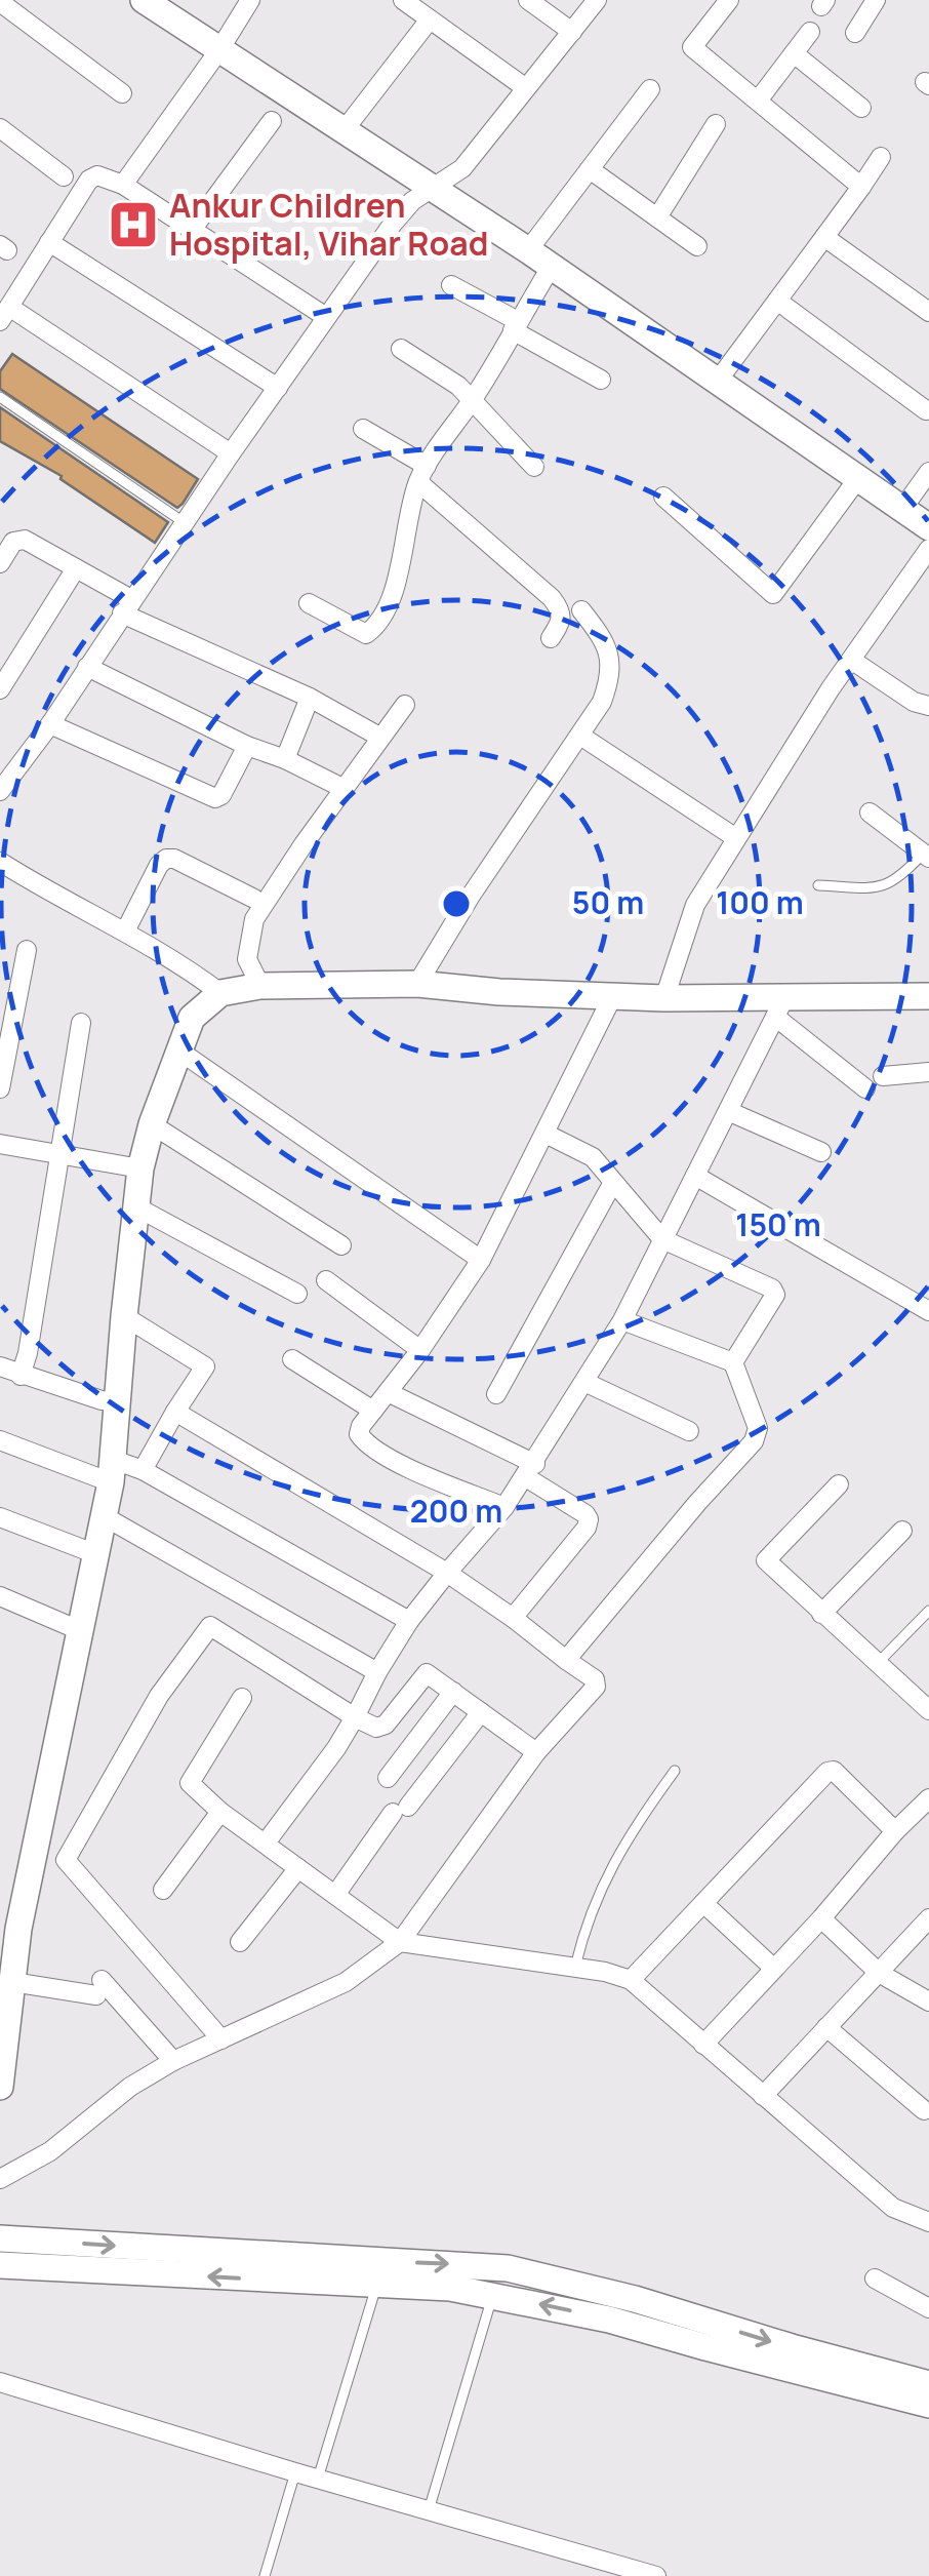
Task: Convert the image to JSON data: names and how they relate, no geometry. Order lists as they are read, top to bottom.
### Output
{
  "places": {
    "hospital": ["Ankur Children Hospital, Vihar Road"]
  },
  "rings": [
    "50 m",
    "100 m",
    "150 m",
    "200 m"
  ]
}
